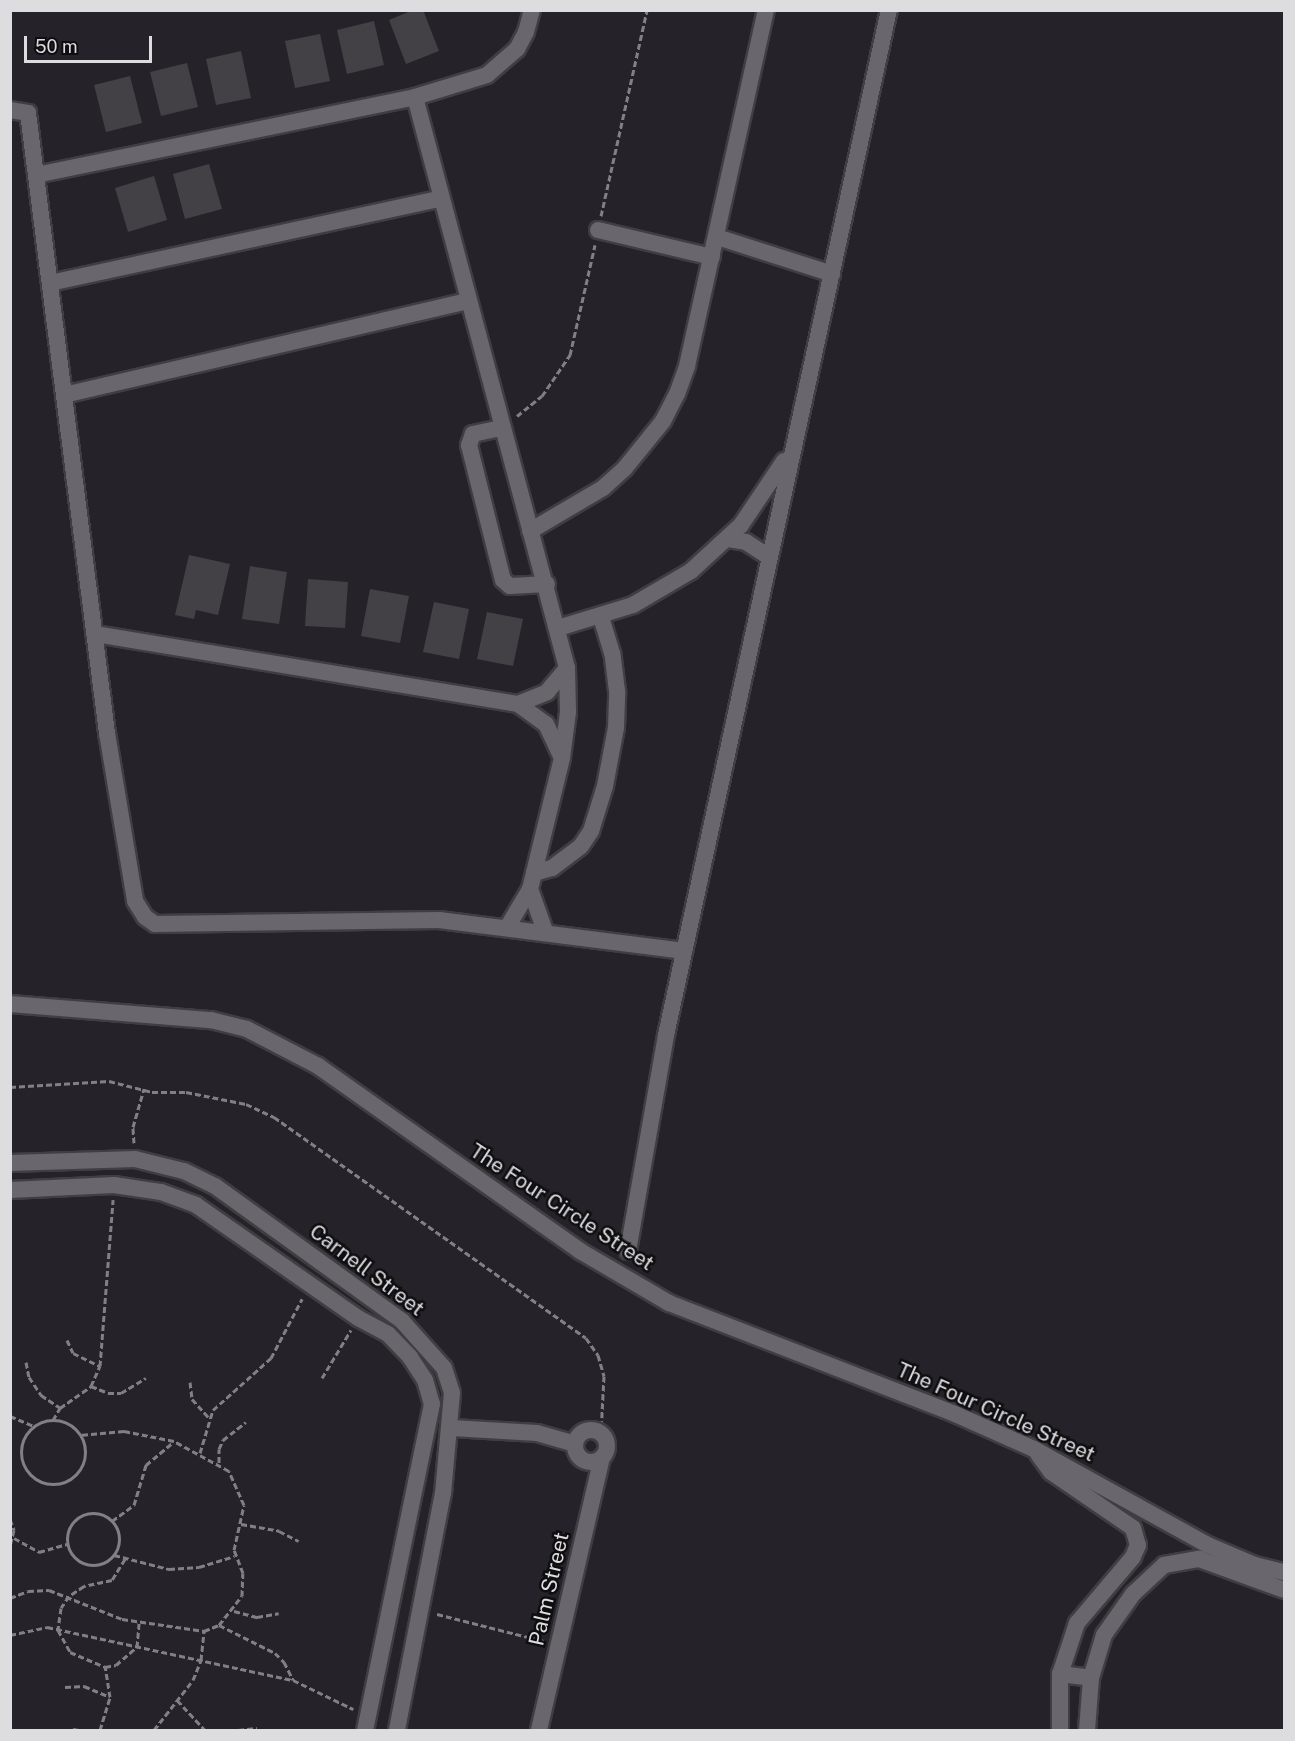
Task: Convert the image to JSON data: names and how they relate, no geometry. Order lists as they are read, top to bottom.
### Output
{
  "streets": {
    "street": ["The Four Circle Street", "Carnell Street", "Palm Street"]
  },
  "scale_bar": "50 m"
}
